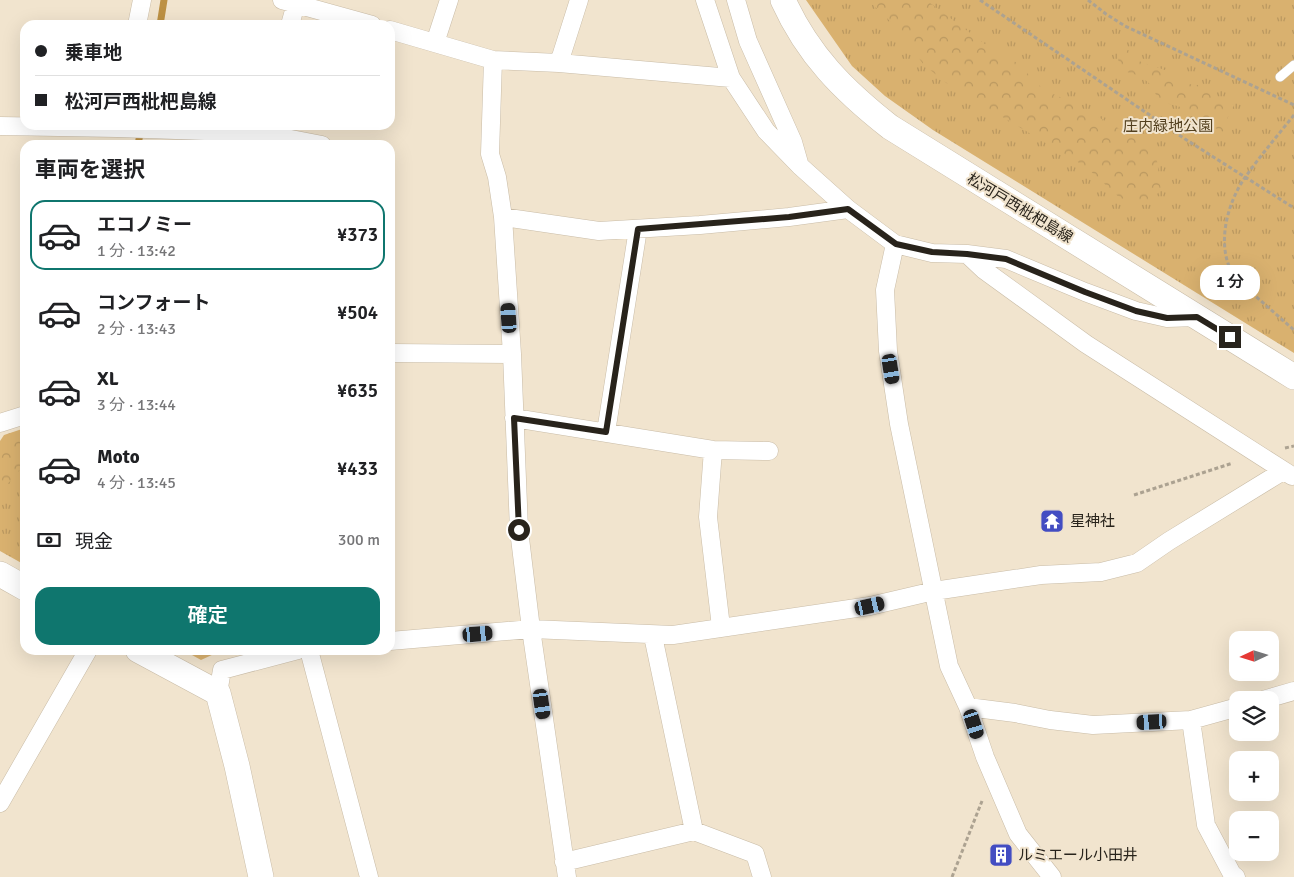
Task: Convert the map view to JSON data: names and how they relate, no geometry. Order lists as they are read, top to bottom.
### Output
{
  "streets": {
    "main road": ["松河戸西枇杷島線"]
  },
  "parks": ["庄内緑地公園"],
  "places": {
    "temple": ["星神社"],
    "building": ["ルミエール小田井"]
  },
  "north": "left",
  "page": {
    "banner": ["乗車地", "松河戸西枇杷島線"],
    "heading": "車両を選択",
    "list": [
      {
        "name": "エコノミー",
        "note": "1 分 · 13:42",
        "value": "¥373"
      },
      {
        "name": "コンフォート",
        "note": "2 分 · 13:43",
        "value": "¥504"
      },
      {
        "name": "XL",
        "note": "3 分 · 13:44",
        "value": "¥635"
      },
      {
        "name": "Moto",
        "note": "4 分 · 13:45",
        "value": "¥433"
      }
    ],
    "bubble": "1 分",
    "pay": ["現金", "300 m"],
    "buttons": "確定",
    "map_buttons": ["+", "−"]
  }
}
